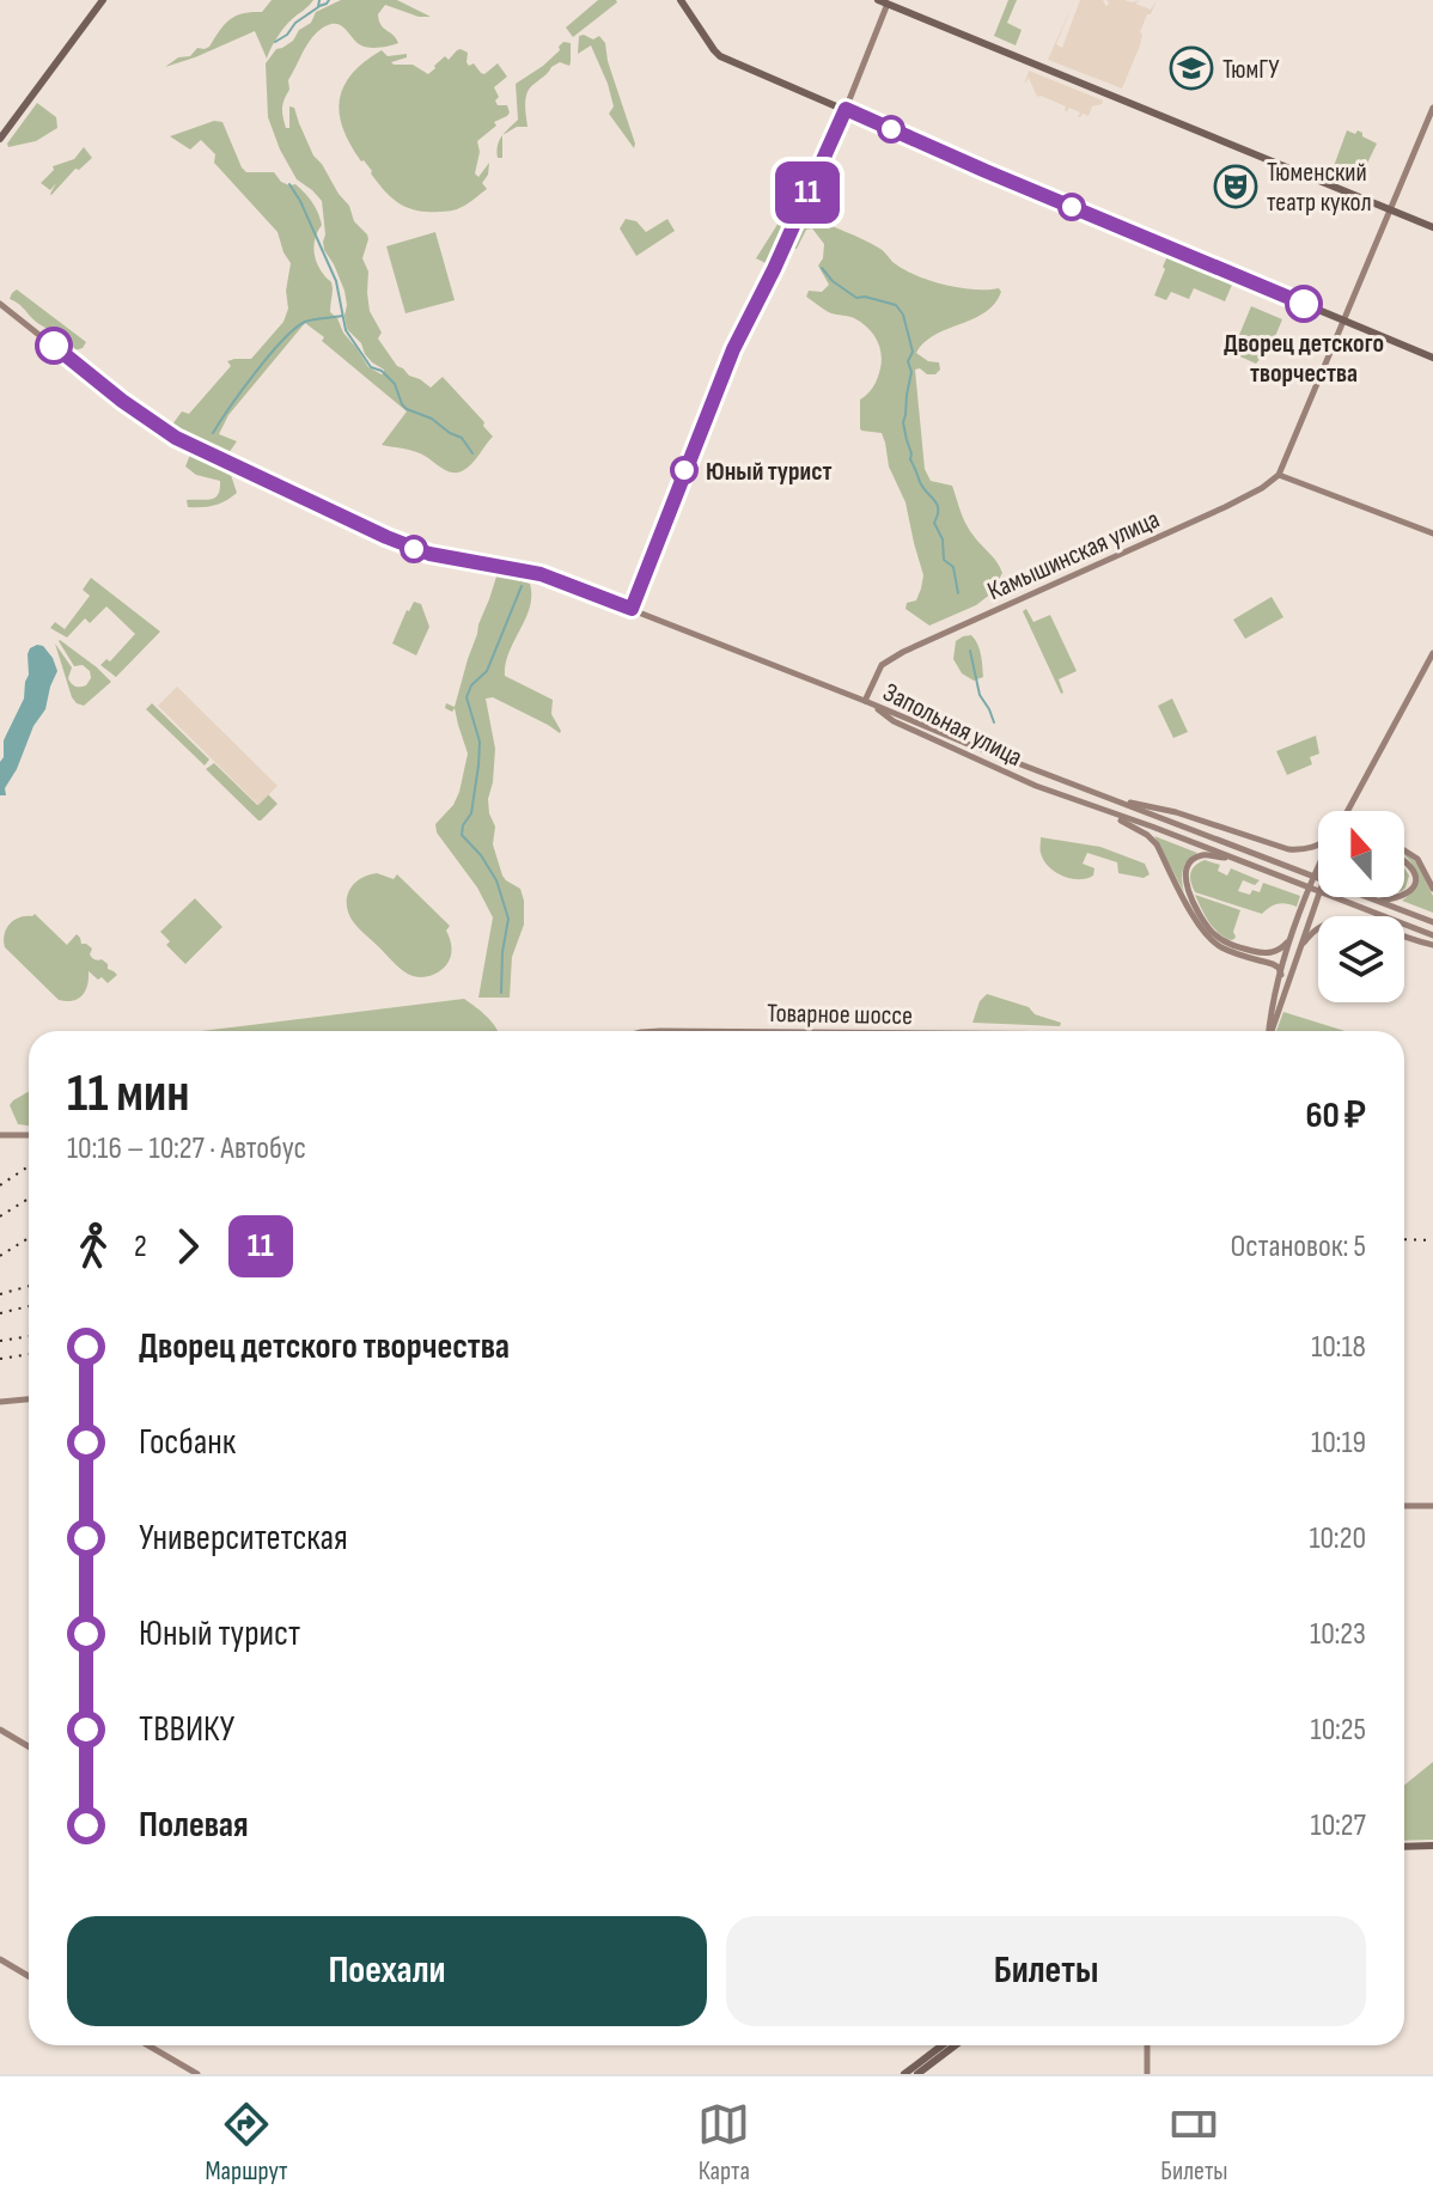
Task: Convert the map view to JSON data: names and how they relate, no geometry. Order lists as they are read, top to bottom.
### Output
{
  "streets": {
    "street": ["Камышинская улица", "Запольная улица"]
  },
  "crossings": [
    ["Камышинская улица", "Запольная улица"]
  ],
  "places": {
    "school or university": ["ТюмГУ"],
    "theatre": ["Тюменский театр кукол"],
    "other": ["Дворец детского творчества", "Юный турист"]
  },
  "lines": ["bus line 11"],
  "north": "top",
  "page": {
    "on_map": "11",
    "heading": ["11 мин", "10:16 – 10:27 · Автобус", "60 ₽"],
    "legs": ["2", "11", "Остановок: 5"],
    "list": [
      {
        "name": "Дворец детского творчества",
        "value": "10:18"
      },
      {
        "name": "Госбанк",
        "value": "10:19"
      },
      {
        "name": "Университетская",
        "value": "10:20"
      },
      {
        "name": "Юный турист",
        "value": "10:23"
      },
      {
        "name": "ТВВИКУ",
        "value": "10:25"
      },
      {
        "name": "Полевая",
        "value": "10:27"
      }
    ],
    "buttons": ["Поехали", "Билеты"],
    "tabs": ["Маршрут", "Карта", "Билеты"]
  }
}
